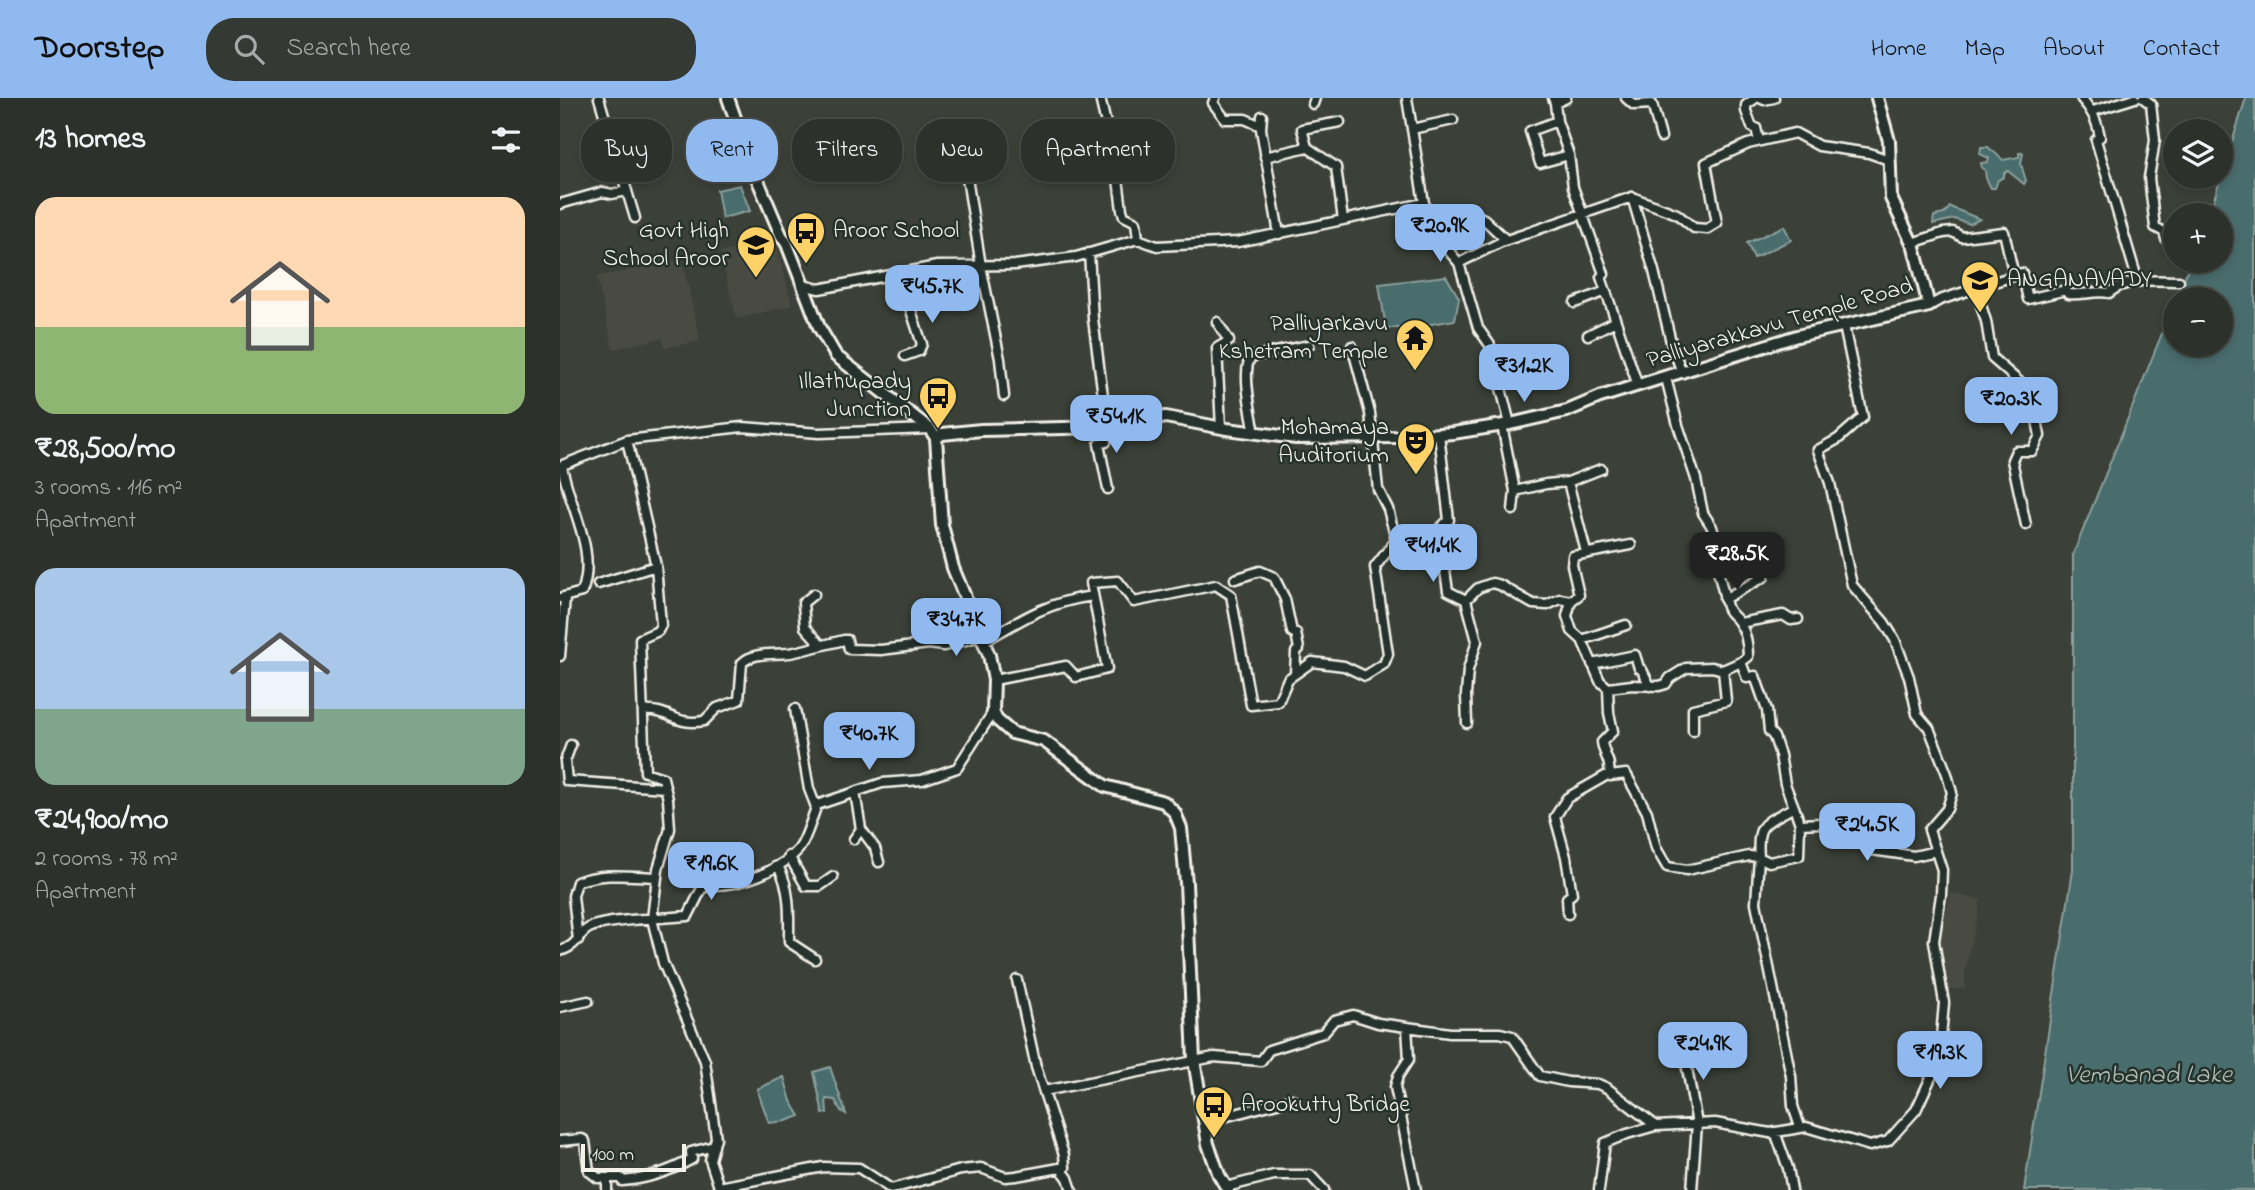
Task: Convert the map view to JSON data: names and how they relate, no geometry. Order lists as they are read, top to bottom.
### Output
{
  "streets": {
    "main road": ["Palliyarakkavu Temple Road"]
  },
  "water": ["Vembanad Lake"],
  "places": {
    "bus stop": ["Aroor School", "Illathupady Junction", "Arookutty Bridge"],
    "school or university": ["Govt High School Aroor", "ANGANAVADY"],
    "temple": ["Palliyarkavu Kshetram Temple"],
    "theatre": ["Mohamaya Auditorium"]
  },
  "scale_bar": "100 m",
  "page": {
    "header": "Doorstep",
    "search": "Search here",
    "nav": [
      "Home",
      "Map",
      "About",
      "Contact"
    ],
    "heading": "13 homes",
    "map_buttons": ["+", "−"],
    "chip": [
      "Buy",
      "Rent",
      "Filters",
      "New",
      "Apartment"
    ],
    "list": [
      {
        "name": "₹28,500/mo",
        "note": "3 rooms · 116 m² · Apartment"
      },
      {
        "name": "₹24,900/mo",
        "note": "2 rooms · 78 m² · Apartment"
      }
    ],
    "price": [
      "₹20.9K",
      "₹45.7K",
      "₹31.2K",
      "₹20.3K",
      "₹54.1K",
      "₹41.4K",
      "₹28.5K",
      "₹34.7K",
      "₹40.7K",
      "₹24.5K",
      "₹19.6K",
      "₹24.9K",
      "₹19.3K"
    ],
    "scale": "100 m"
  }
}
